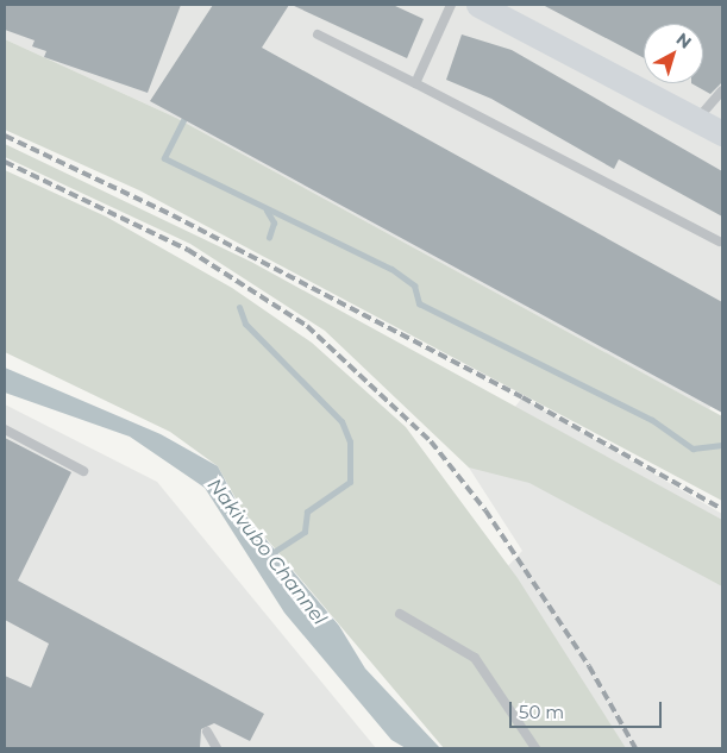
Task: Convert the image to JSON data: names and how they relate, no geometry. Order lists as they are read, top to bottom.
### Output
{
  "water": ["Nakivubo Channel"],
  "scale_bar": "50 m",
  "north": "top right"
}
